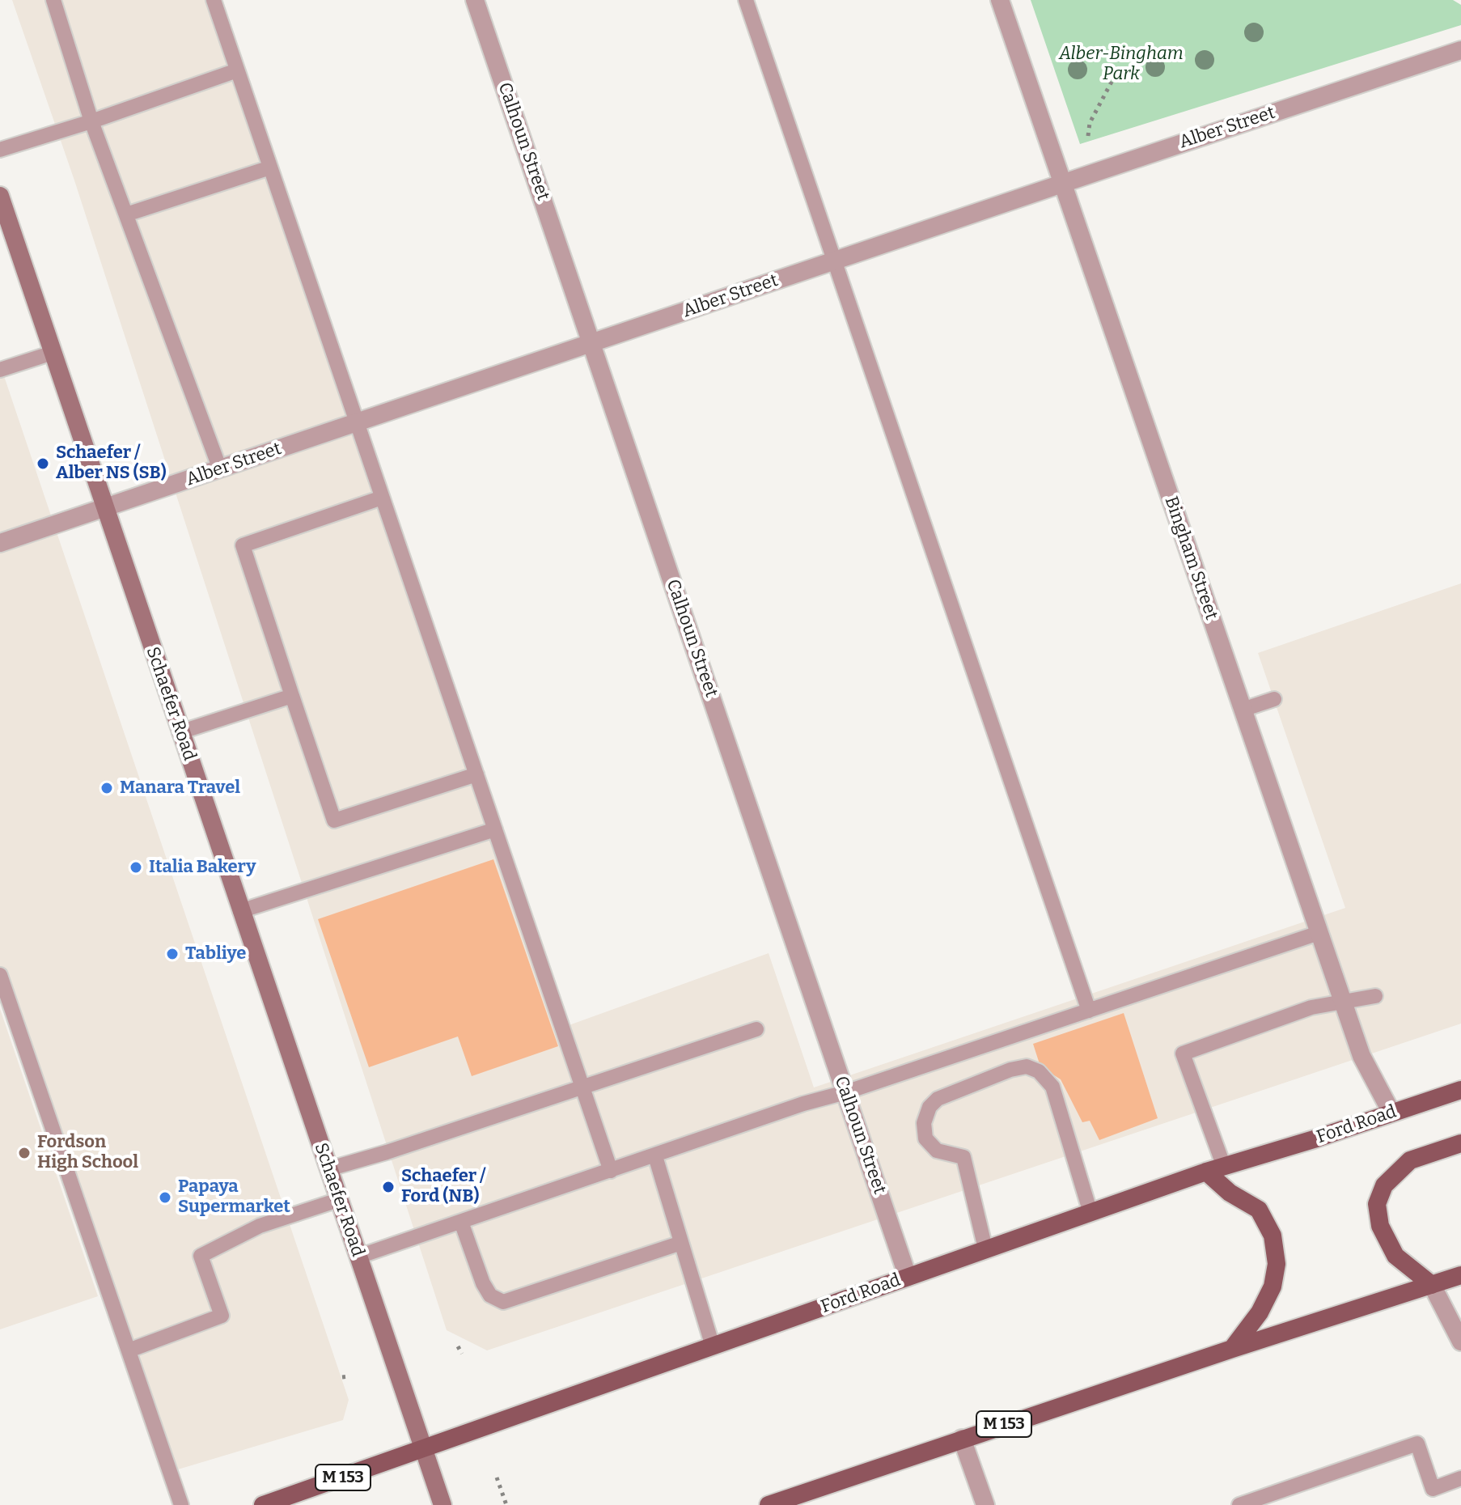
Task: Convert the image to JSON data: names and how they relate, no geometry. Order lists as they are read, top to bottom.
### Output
{
  "streets": {
    "main road": ["Schaefer Road", "Ford Road", "M 153"],
    "street": ["Alber Street", "Calhoun Street", "Bingham Street"]
  },
  "crossings": [
    ["Alber Street", "Calhoun Street"],
    ["Alber Street", "Bingham Street"],
    ["Alber Street", "Schaefer Road"],
    ["Calhoun Street", "Ford Road"],
    ["Bingham Street", "Ford Road"],
    ["Schaefer Road", "Ford Road"]
  ],
  "parks": ["Alber-Bingham Park"],
  "places": [
    "Schaefer / Alber NS (SB)",
    "Manara Travel",
    "Italia Bakery",
    "Tabliye",
    "Fordson High School",
    "Schaefer / Ford (NB)",
    "Papaya Supermarket"
  ]
}
